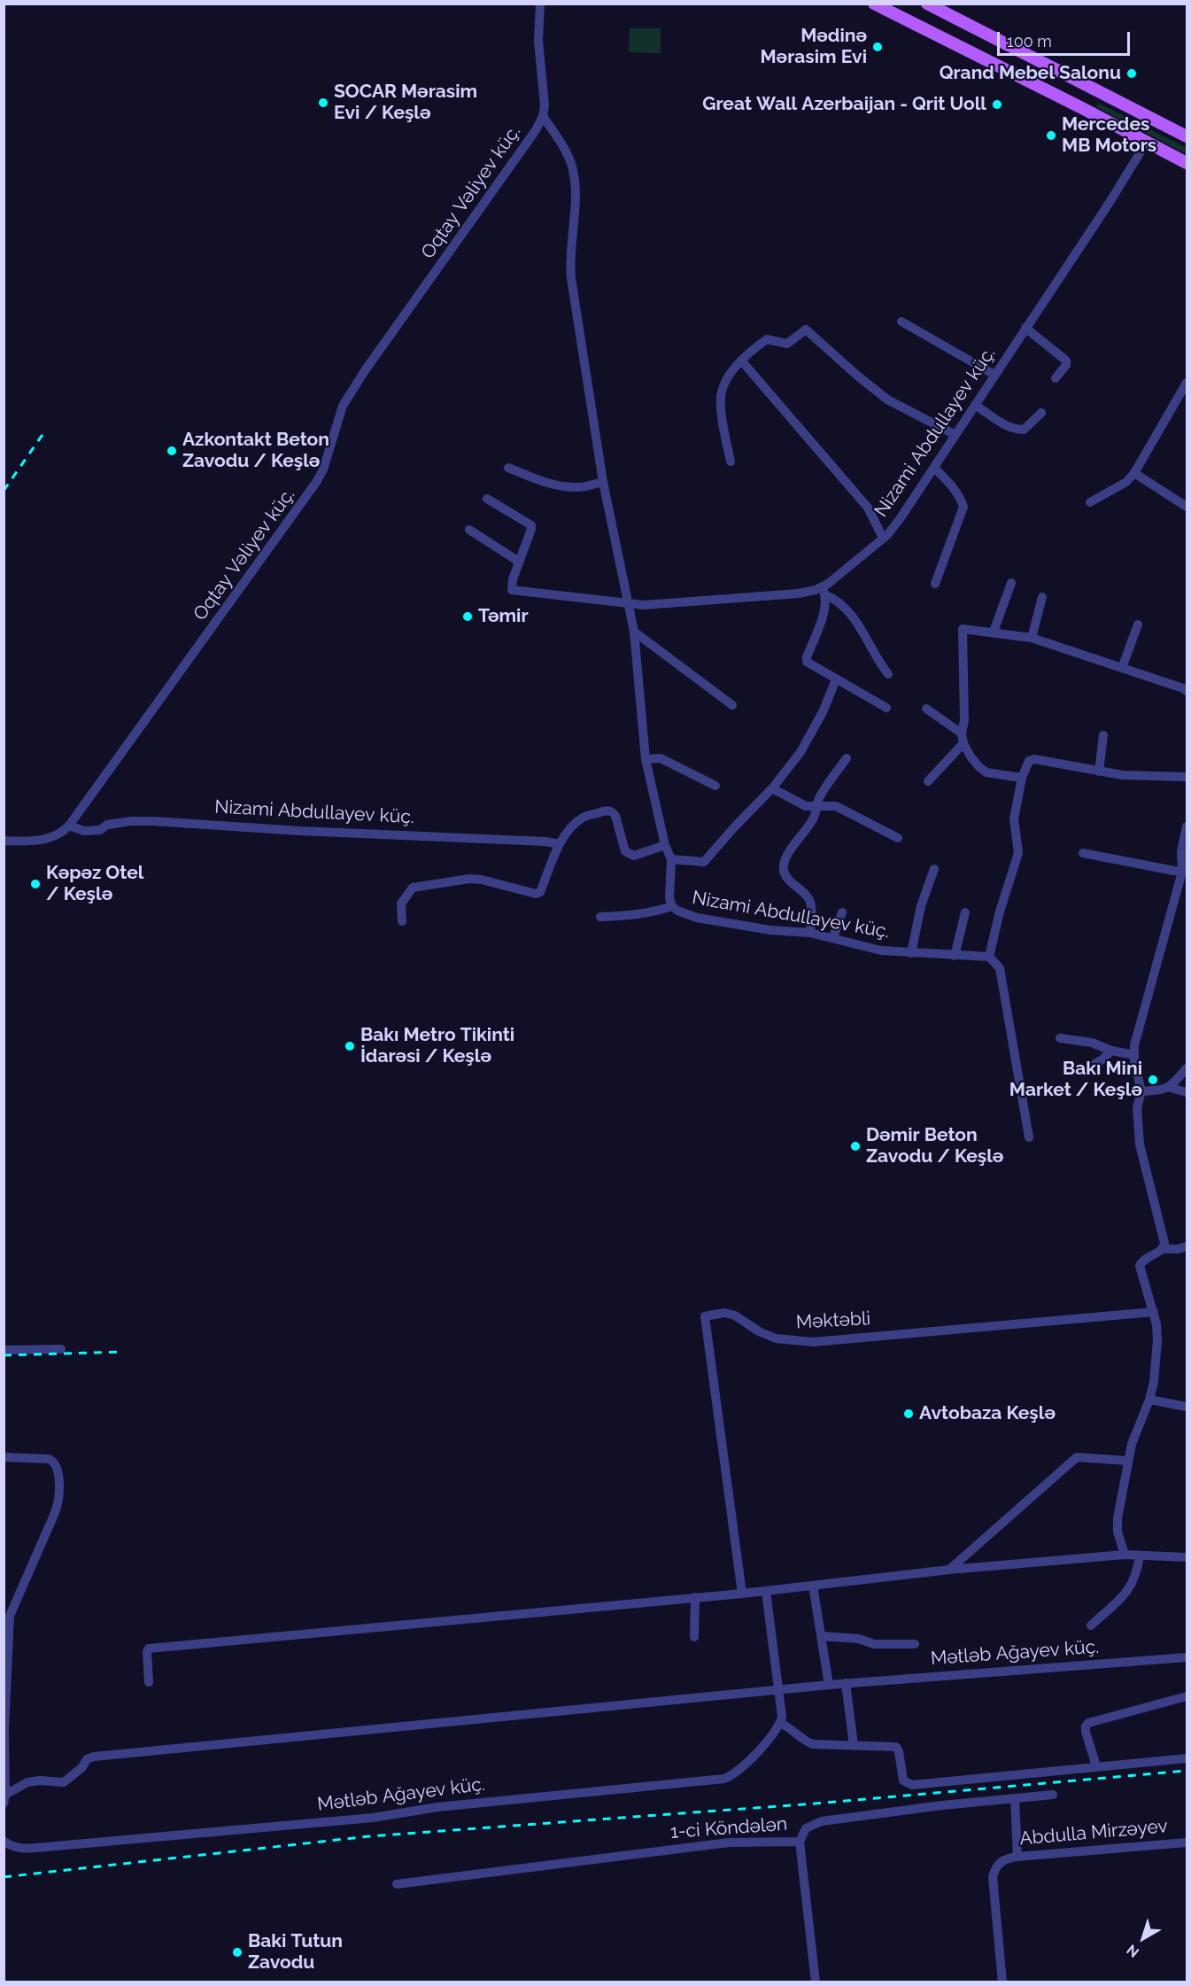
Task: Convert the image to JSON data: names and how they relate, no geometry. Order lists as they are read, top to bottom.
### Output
{
  "streets": {
    "street": [
      "Oqtay Vəliyev küç.",
      "Nizami Abdullayev küç.",
      "Məktəbli",
      "Mətləb Ağayev küç.",
      "1-ci Köndələn",
      "Abdulla Mirzəyev"
    ]
  },
  "crossings": [
    ["Oqtay Vəliyev küç.", "Nizami Abdullayev küç."]
  ],
  "places": [
    "Mədinə Mərasim Evi",
    "Qrand Mebel Salonu",
    "SOCAR Mərasim Evi / Keşlə",
    "Great Wall Azerbaijan - Qrit Uoll",
    "Mercedes MB Motors",
    "Azkontakt Beton Zavodu / Keşlə",
    "Təmir",
    "Kəpəz Otel / Keşlə",
    "Bakı Metro Tikinti İdarəsi / Keşlə",
    "Bakı Mini Market / Keşlə",
    "Dəmir Beton Zavodu / Keşlə",
    "Avtobaza Keşlə",
    "Baki Tutun Zavodu"
  ],
  "scale_bar": "100 m",
  "north": "bottom left"
}
